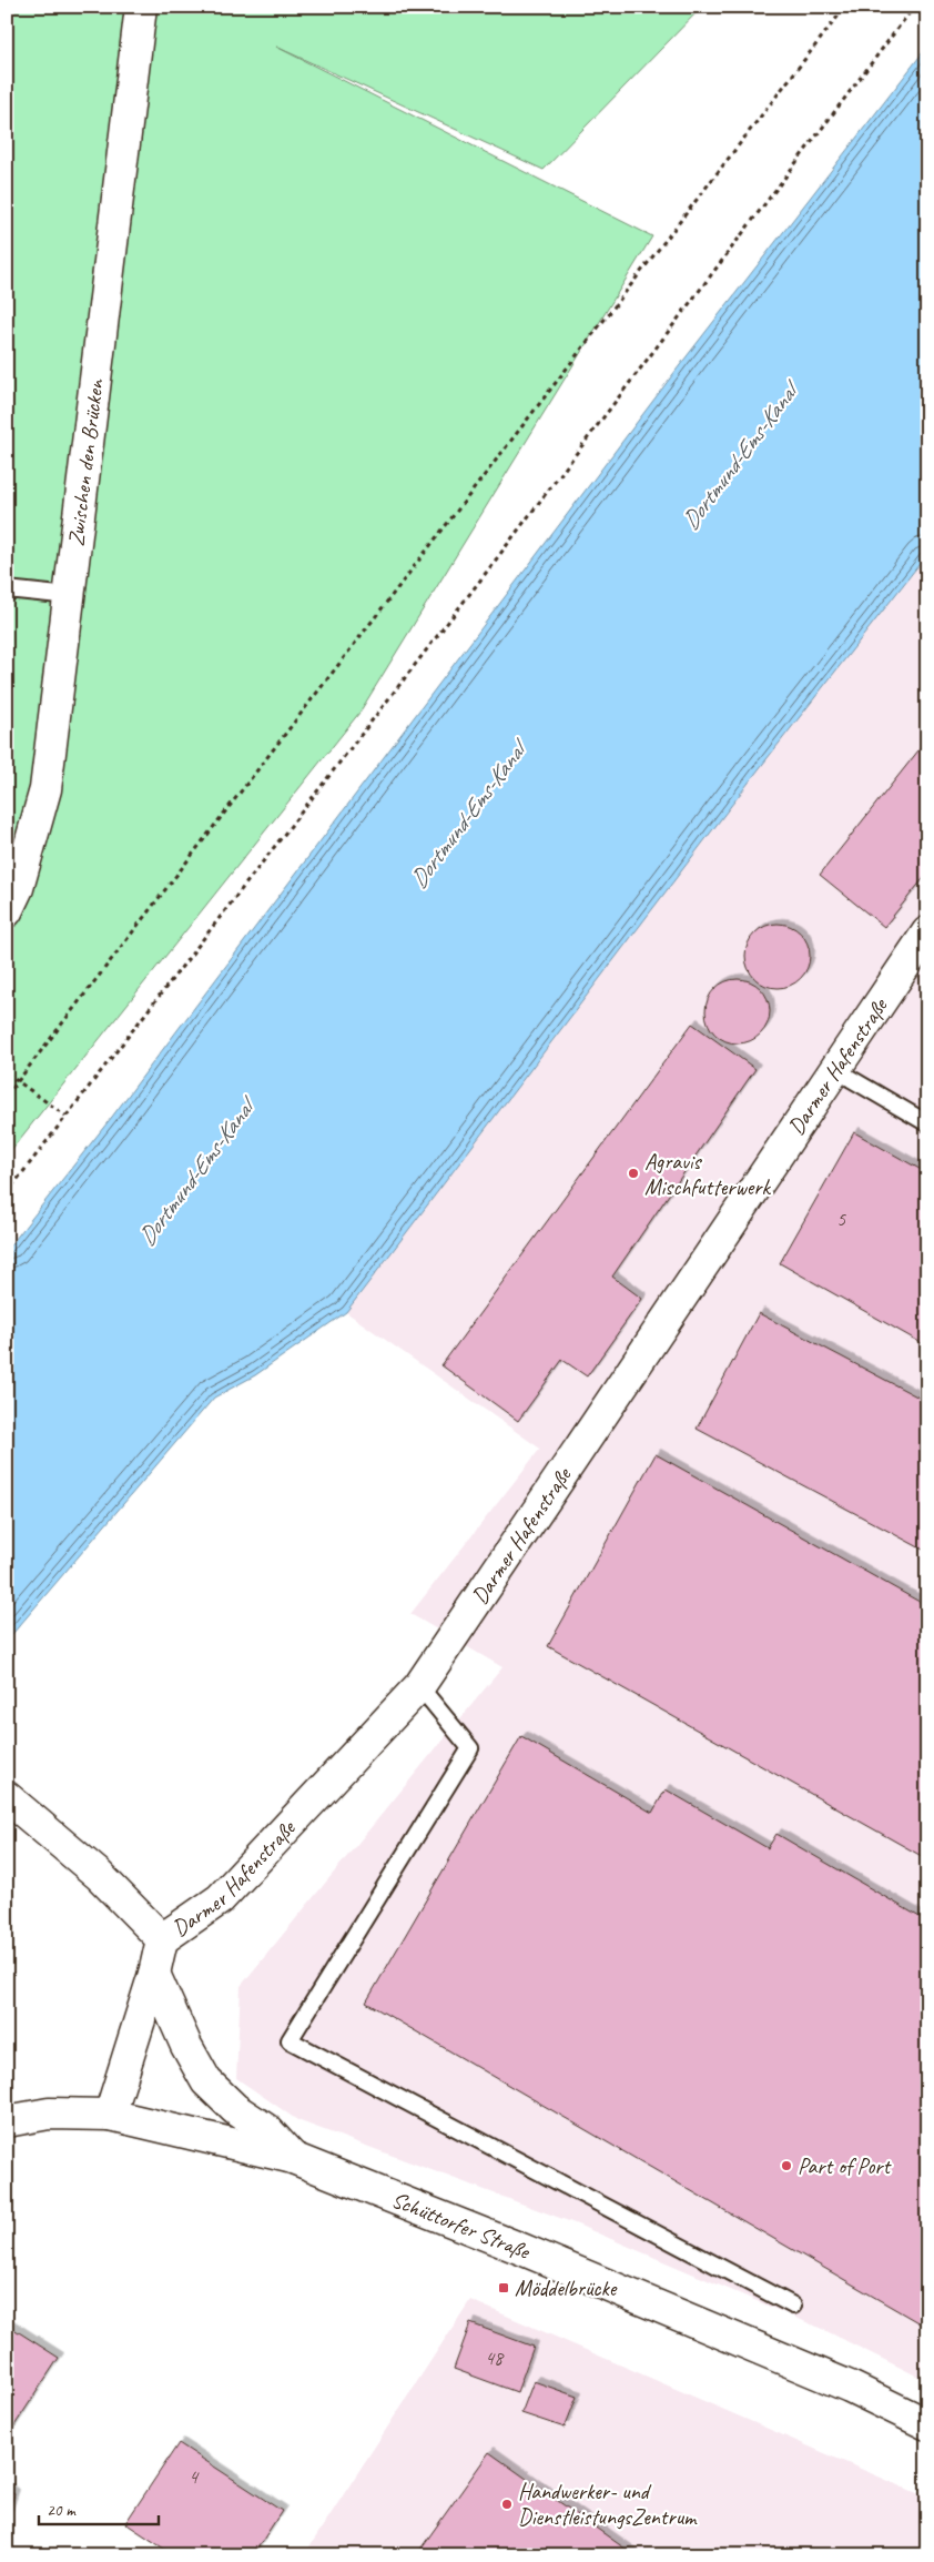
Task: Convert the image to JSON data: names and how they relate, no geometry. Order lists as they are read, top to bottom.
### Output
{
  "streets": {
    "street": ["Zwischen den Brücken", "Darmer Hafenstraße", "Schüttorfer Straße"]
  },
  "crossings": [
    ["Darmer Hafenstraße", "Schüttorfer Straße"]
  ],
  "water": ["Dortmund-Ems-Kanal"],
  "places": {
    "other": ["Agravis Mischfutterwerk", "Part of Port", "Handwerker- und DienstleistungsZentrum"],
    "transit": ["Möddelbrücke"]
  },
  "house_numbers": ["5", "48", "4"],
  "scale_bar": "20 m"
}
